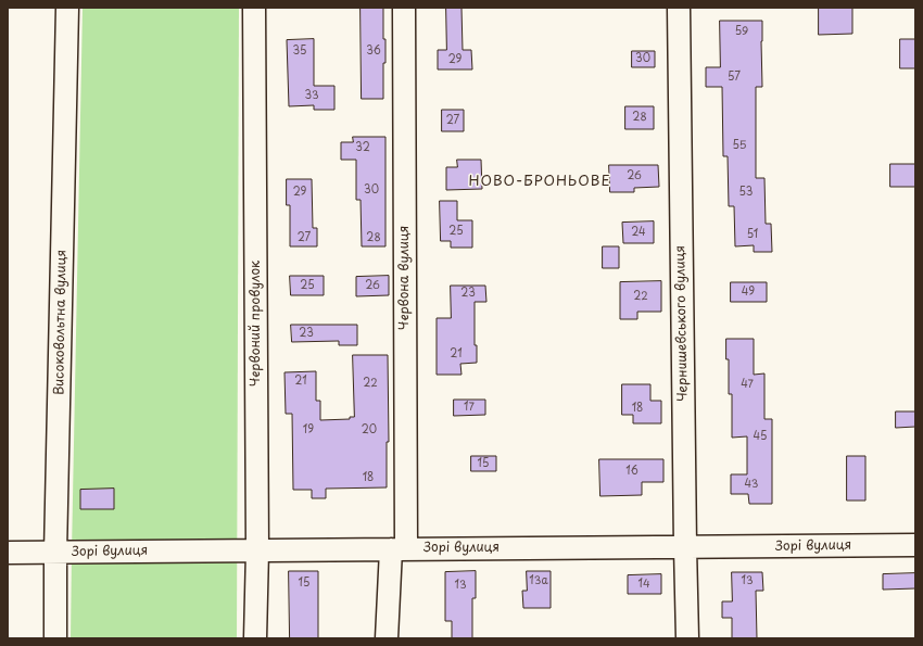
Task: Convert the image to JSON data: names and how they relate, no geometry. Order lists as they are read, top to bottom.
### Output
{
  "streets": {
    "street": [
      "Червона вулиця",
      "Високовольтна вулиця",
      "Червоний провулок",
      "Чернишевського вулиця",
      "Зорі вулиця"
    ]
  },
  "crossings": [
    ["Червона вулиця", "Зорі вулиця"],
    ["Високовольтна вулиця", "Зорі вулиця"],
    ["Червоний провулок", "Зорі вулиця"],
    ["Чернишевського вулиця", "Зорі вулиця"]
  ],
  "districts": ["НОВО-БРОНЬОВЕ"],
  "house_numbers": [
    "59",
    "35",
    "36",
    "30",
    "29",
    "57",
    "33",
    "28",
    "27",
    "55",
    "32",
    "26",
    "30",
    "29",
    "53",
    "25",
    "24",
    "51",
    "27",
    "28",
    "25",
    "26",
    "49",
    "23",
    "22",
    "23",
    "21",
    "21",
    "22",
    "47",
    "17",
    "18",
    "19",
    "20",
    "45",
    "15",
    "16",
    "18",
    "43",
    "13а",
    "13",
    "15",
    "14",
    "13"
  ]
}
